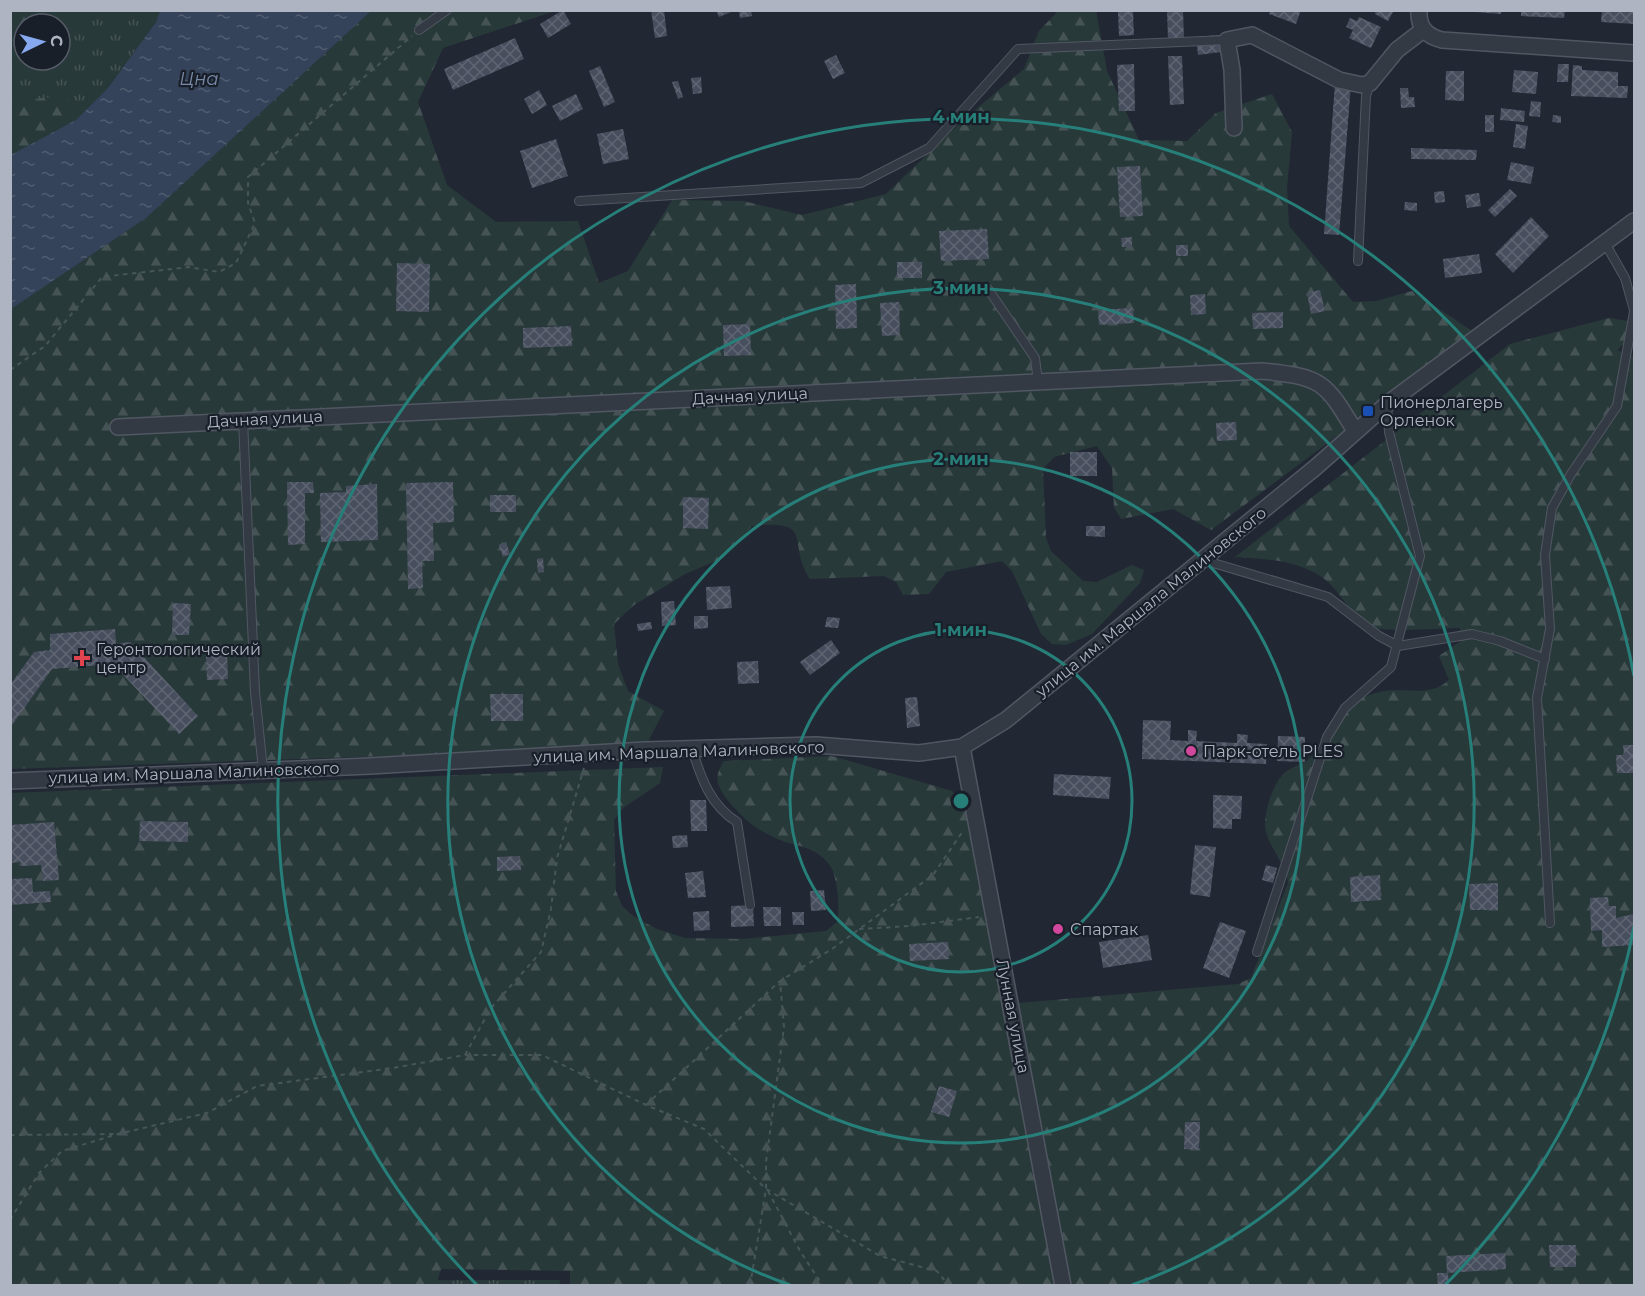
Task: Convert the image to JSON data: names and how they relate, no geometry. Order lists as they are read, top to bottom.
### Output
{
  "streets": {
    "street": ["Дачная улица", "улица им. Маршала Малиновского", "Лунная улица"]
  },
  "crossings": [
    ["Дачная улица", "улица им. Маршала Малиновского"],
    ["улица им. Маршала Малиновского", "Лунная улица"]
  ],
  "water": ["Цна"],
  "places": {
    "transit": ["Пионерлагерь Орленок"],
    "health": ["Геронтологический центр"],
    "other": ["Парк-отель PLES", "Спартак"]
  },
  "north": "right",
  "rings": [
    "4 мин",
    "3 мин",
    "2 мин",
    "1 мин"
  ]
}
